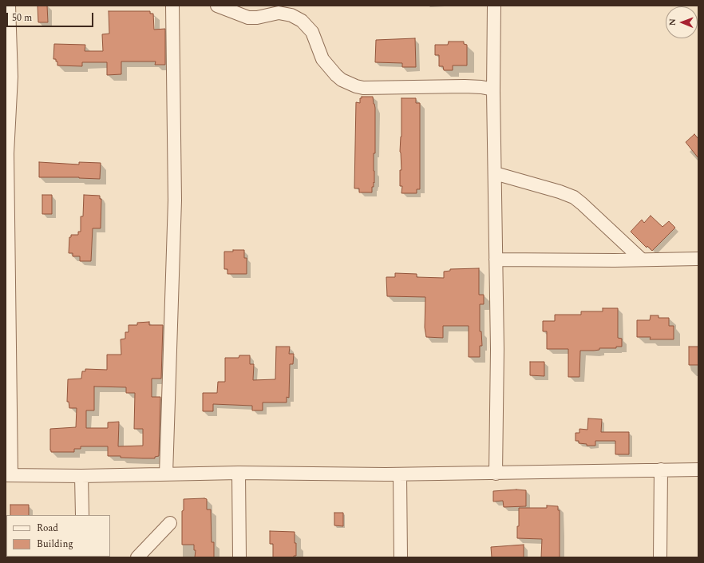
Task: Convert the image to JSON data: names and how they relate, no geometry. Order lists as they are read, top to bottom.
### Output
{
  "legend": ["Road", "Building"],
  "scale_bar": "50 m",
  "north": "left"
}
